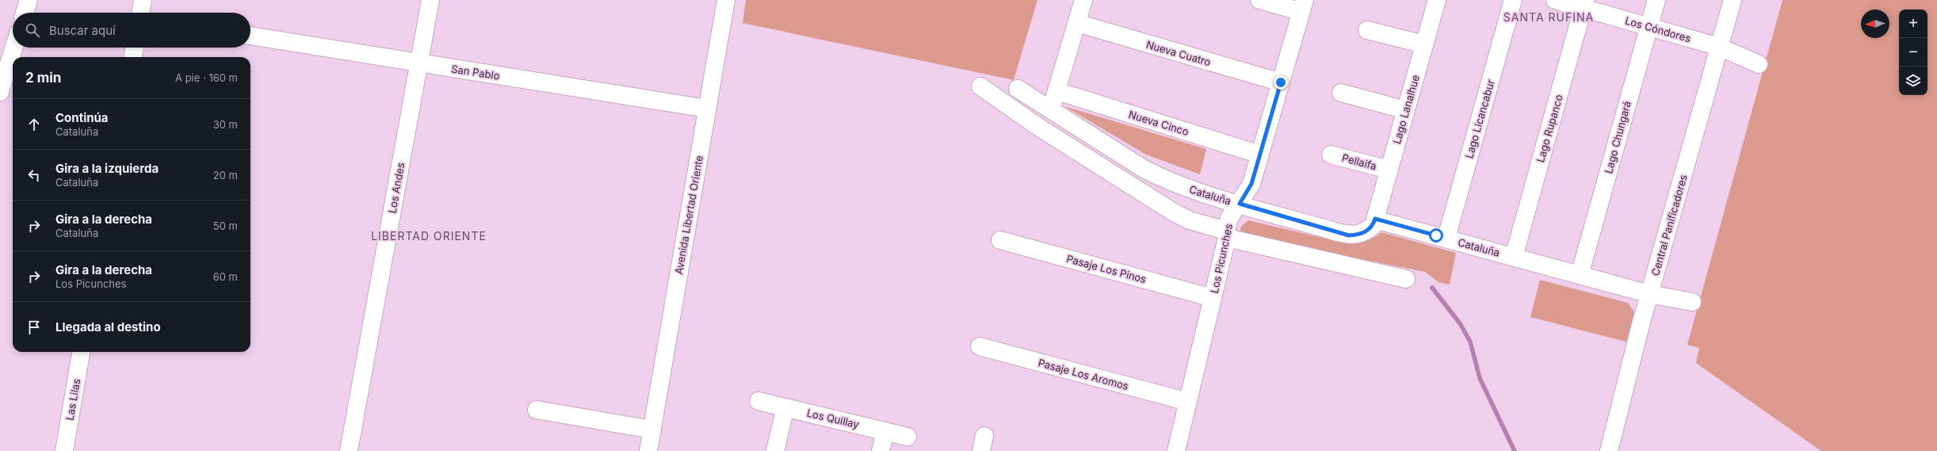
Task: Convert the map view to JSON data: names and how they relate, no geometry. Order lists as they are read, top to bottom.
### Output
{
  "streets": {
    "street": [
      "Los Cóndores",
      "Nueva Cuatro",
      "San Pablo",
      "Lago Lanalhue",
      "Lago Licancabur",
      "Nueva Cinco",
      "Lago Rupanco",
      "Lago Chungará",
      "Pellaifa",
      "Los Andes",
      "Cataluña",
      "Avenida Libertad Oriente",
      "Central Panificadores",
      "Los Picunches",
      "Pasaje Los Pinos",
      "Pasaje Los Aromos",
      "Las Lilas",
      "Los Quillay"
    ]
  },
  "crossings": [
    ["Los Cóndores", "Lago Rupanco"],
    ["Los Cóndores", "Lago Chungará"],
    ["Los Cóndores", "Central Panificadores"],
    ["Nueva Cuatro", "Los Picunches"],
    ["San Pablo", "Los Andes"],
    ["San Pablo", "Avenida Libertad Oriente"],
    ["Lago Lanalhue", "Pellaifa"],
    ["Lago Lanalhue", "Cataluña"],
    ["Lago Licancabur", "Cataluña"],
    ["Nueva Cinco", "Los Picunches"],
    ["Lago Rupanco", "Cataluña"],
    ["Lago Chungará", "Cataluña"],
    ["Cataluña", "Central Panificadores"],
    ["Cataluña", "Los Picunches"],
    ["Los Picunches", "Pasaje Los Pinos"],
    ["Los Picunches", "Pasaje Los Aromos"]
  ],
  "districts": ["SANTA RUFINA", "LIBERTAD ORIENTE"],
  "north": "left",
  "page": {
    "map_buttons": ["+", "−"],
    "search": "Buscar aquí",
    "heading": ["2 min", "A pie · 160 m"],
    "list": [
      ["Continúa", "Cataluña", "30 m"],
      ["Gira a la izquierda", "Cataluña", "20 m"],
      ["Gira a la derecha", "Cataluña", "50 m"],
      ["Gira a la derecha", "Los Picunches", "60 m"],
      "Llegada al destino"
    ]
  }
}
